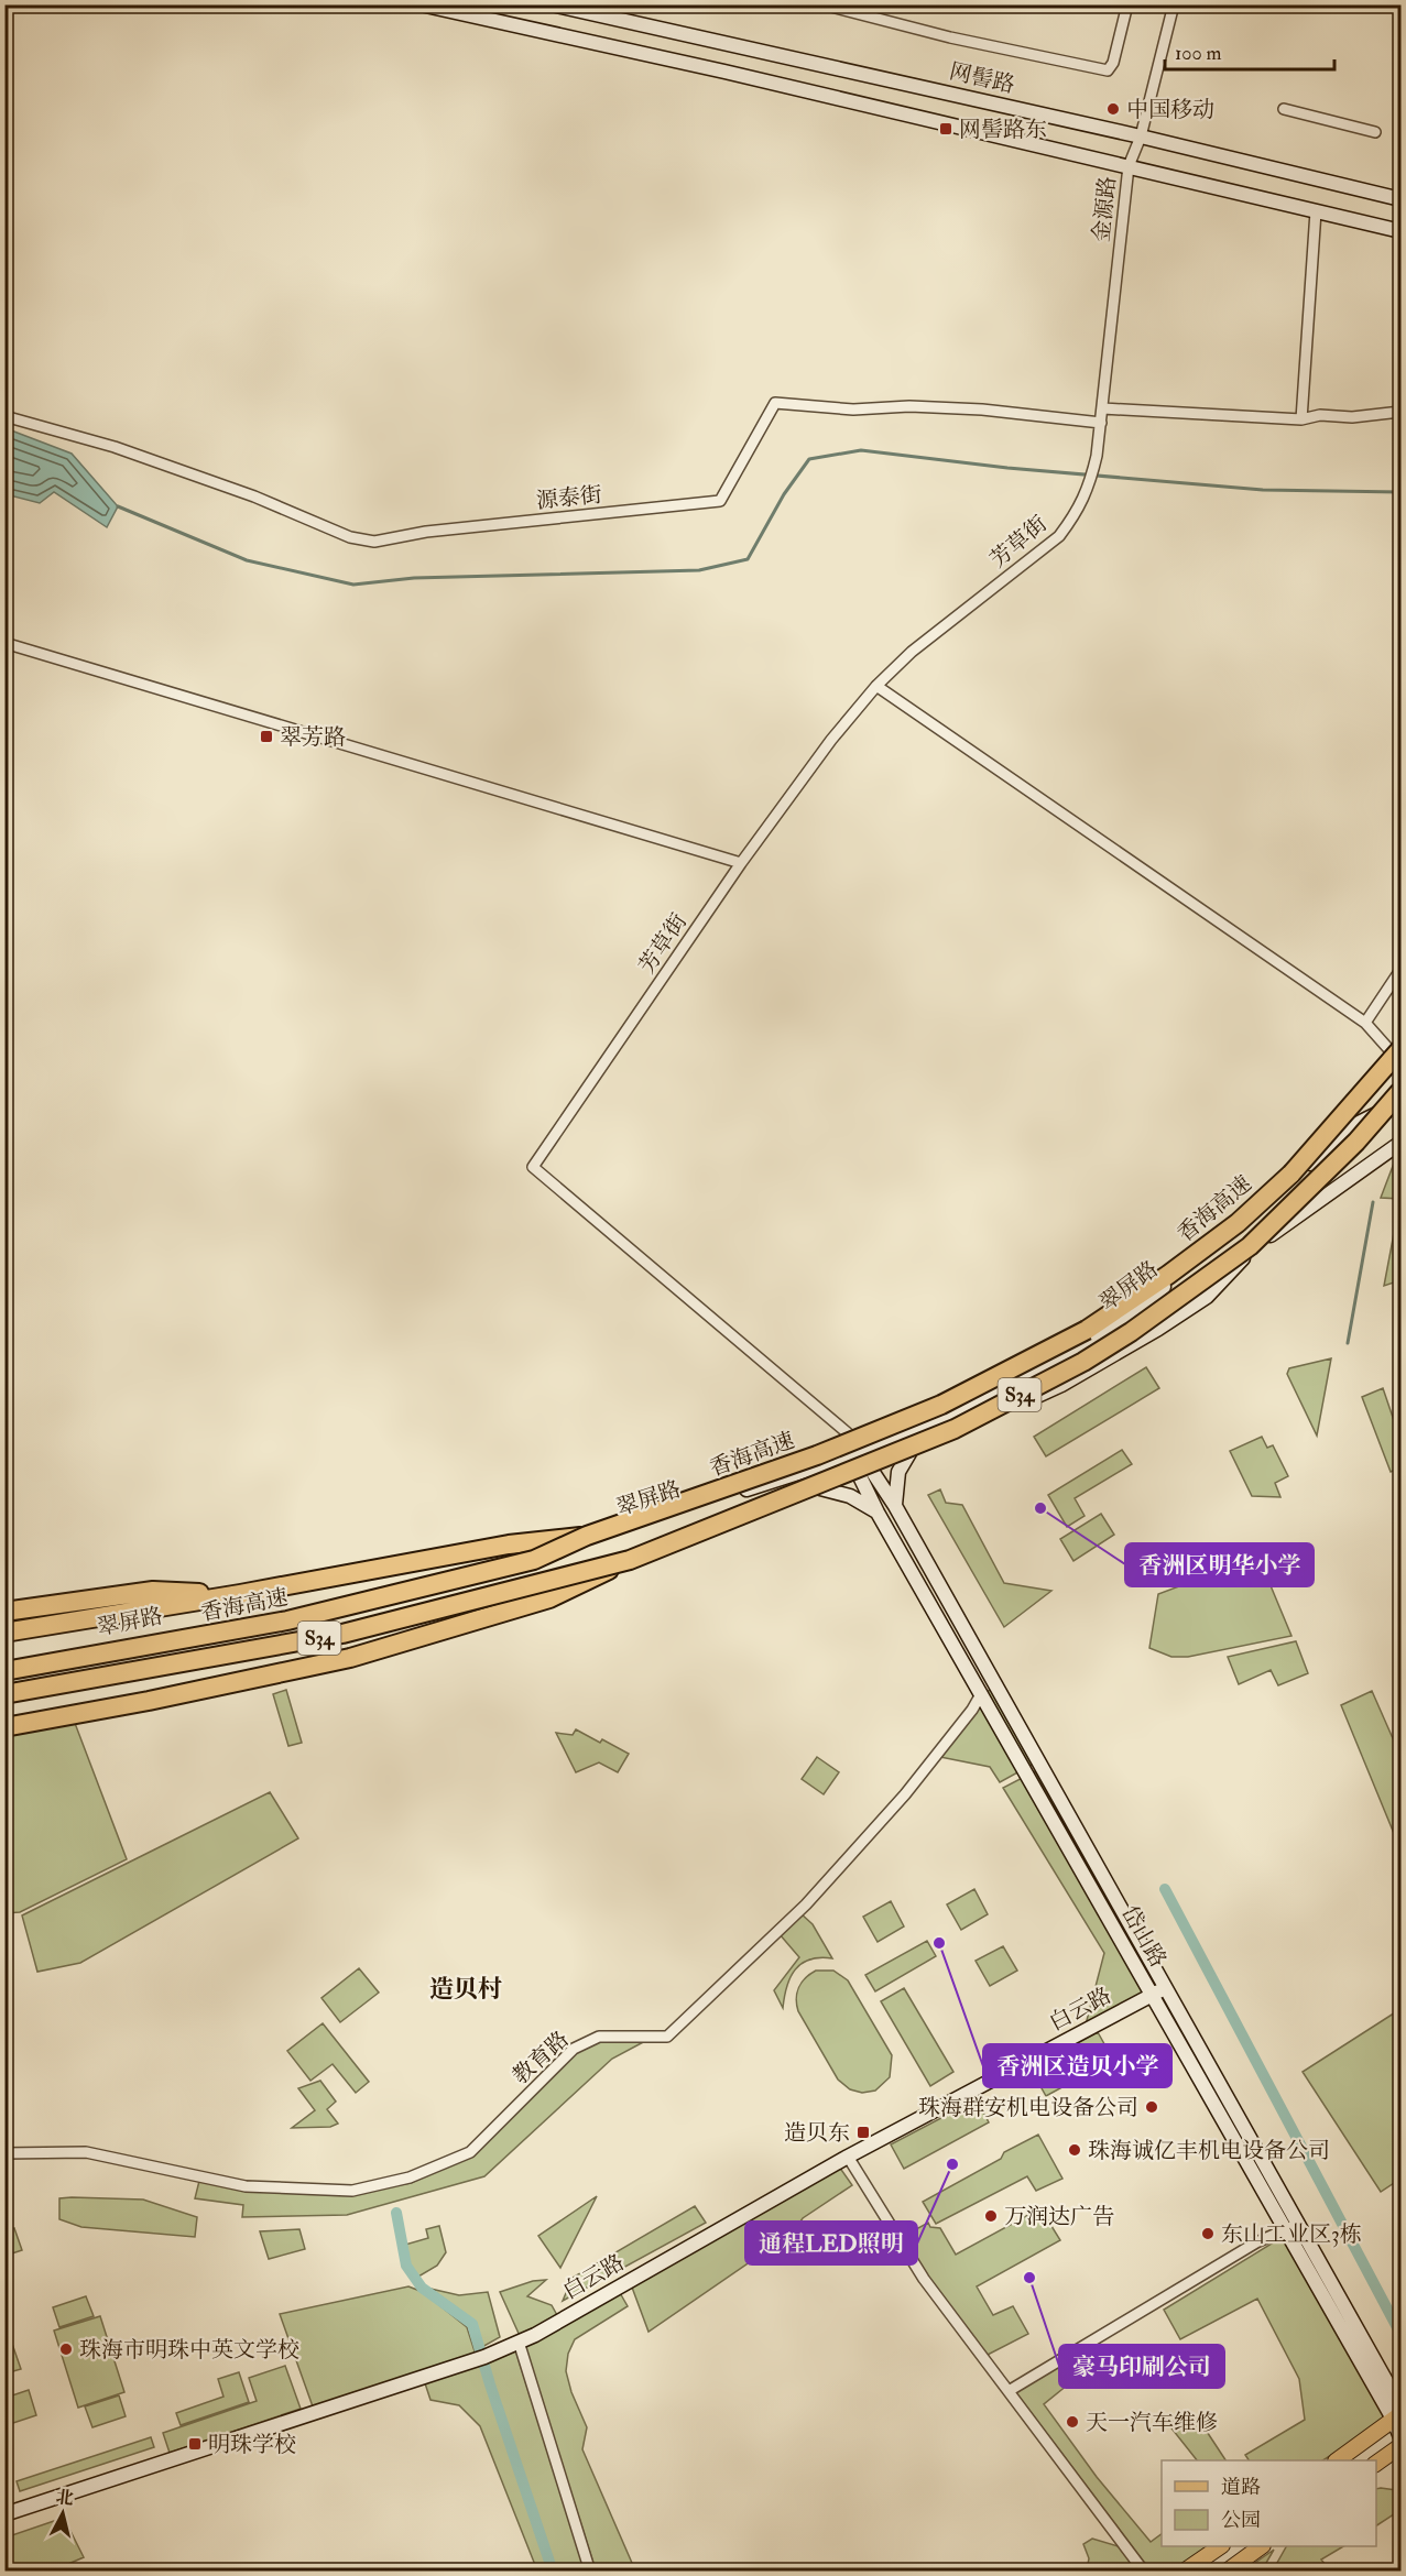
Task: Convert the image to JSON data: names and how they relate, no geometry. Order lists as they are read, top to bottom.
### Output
{
  "streets": {
    "highway": ["香海高速", "S34"],
    "main road": [
      "网髻路",
      "翠屏路",
      "岱山路",
      "白云路"
    ],
    "street": [
      "金源路",
      "源泰街",
      "芳草街",
      "教育路"
    ]
  },
  "crossings": [
    ["网髻路", "金源路"],
    ["金源路", "源泰街"],
    ["金源路", "芳草街"],
    ["源泰街", "芳草街"],
    ["芳草街", "翠屏路"],
    ["芳草街", "岱山路"],
    ["香海高速", "翠屏路"],
    ["翠屏路", "岱山路"],
    ["岱山路", "白云路"],
    ["岱山路", "教育路"]
  ],
  "districts": ["造贝村"],
  "places": {
    "other": [
      "中国移动",
      "香洲区明华小学",
      "香洲区造贝小学",
      "珠海群安机电设备公司",
      "珠海诚亿丰机电设备公司",
      "通程LED照明",
      "万润达广告",
      "东山工业区3栋",
      "豪马印刷公司",
      "珠海市明珠中英文学校",
      "天一汽车维修"
    ],
    "transit": [
      "网髻路东",
      "翠芳路",
      "造贝东",
      "明珠学校"
    ]
  },
  "legend": ["道路", "公园"],
  "scale_bar": "100 m",
  "north": "top"
}
